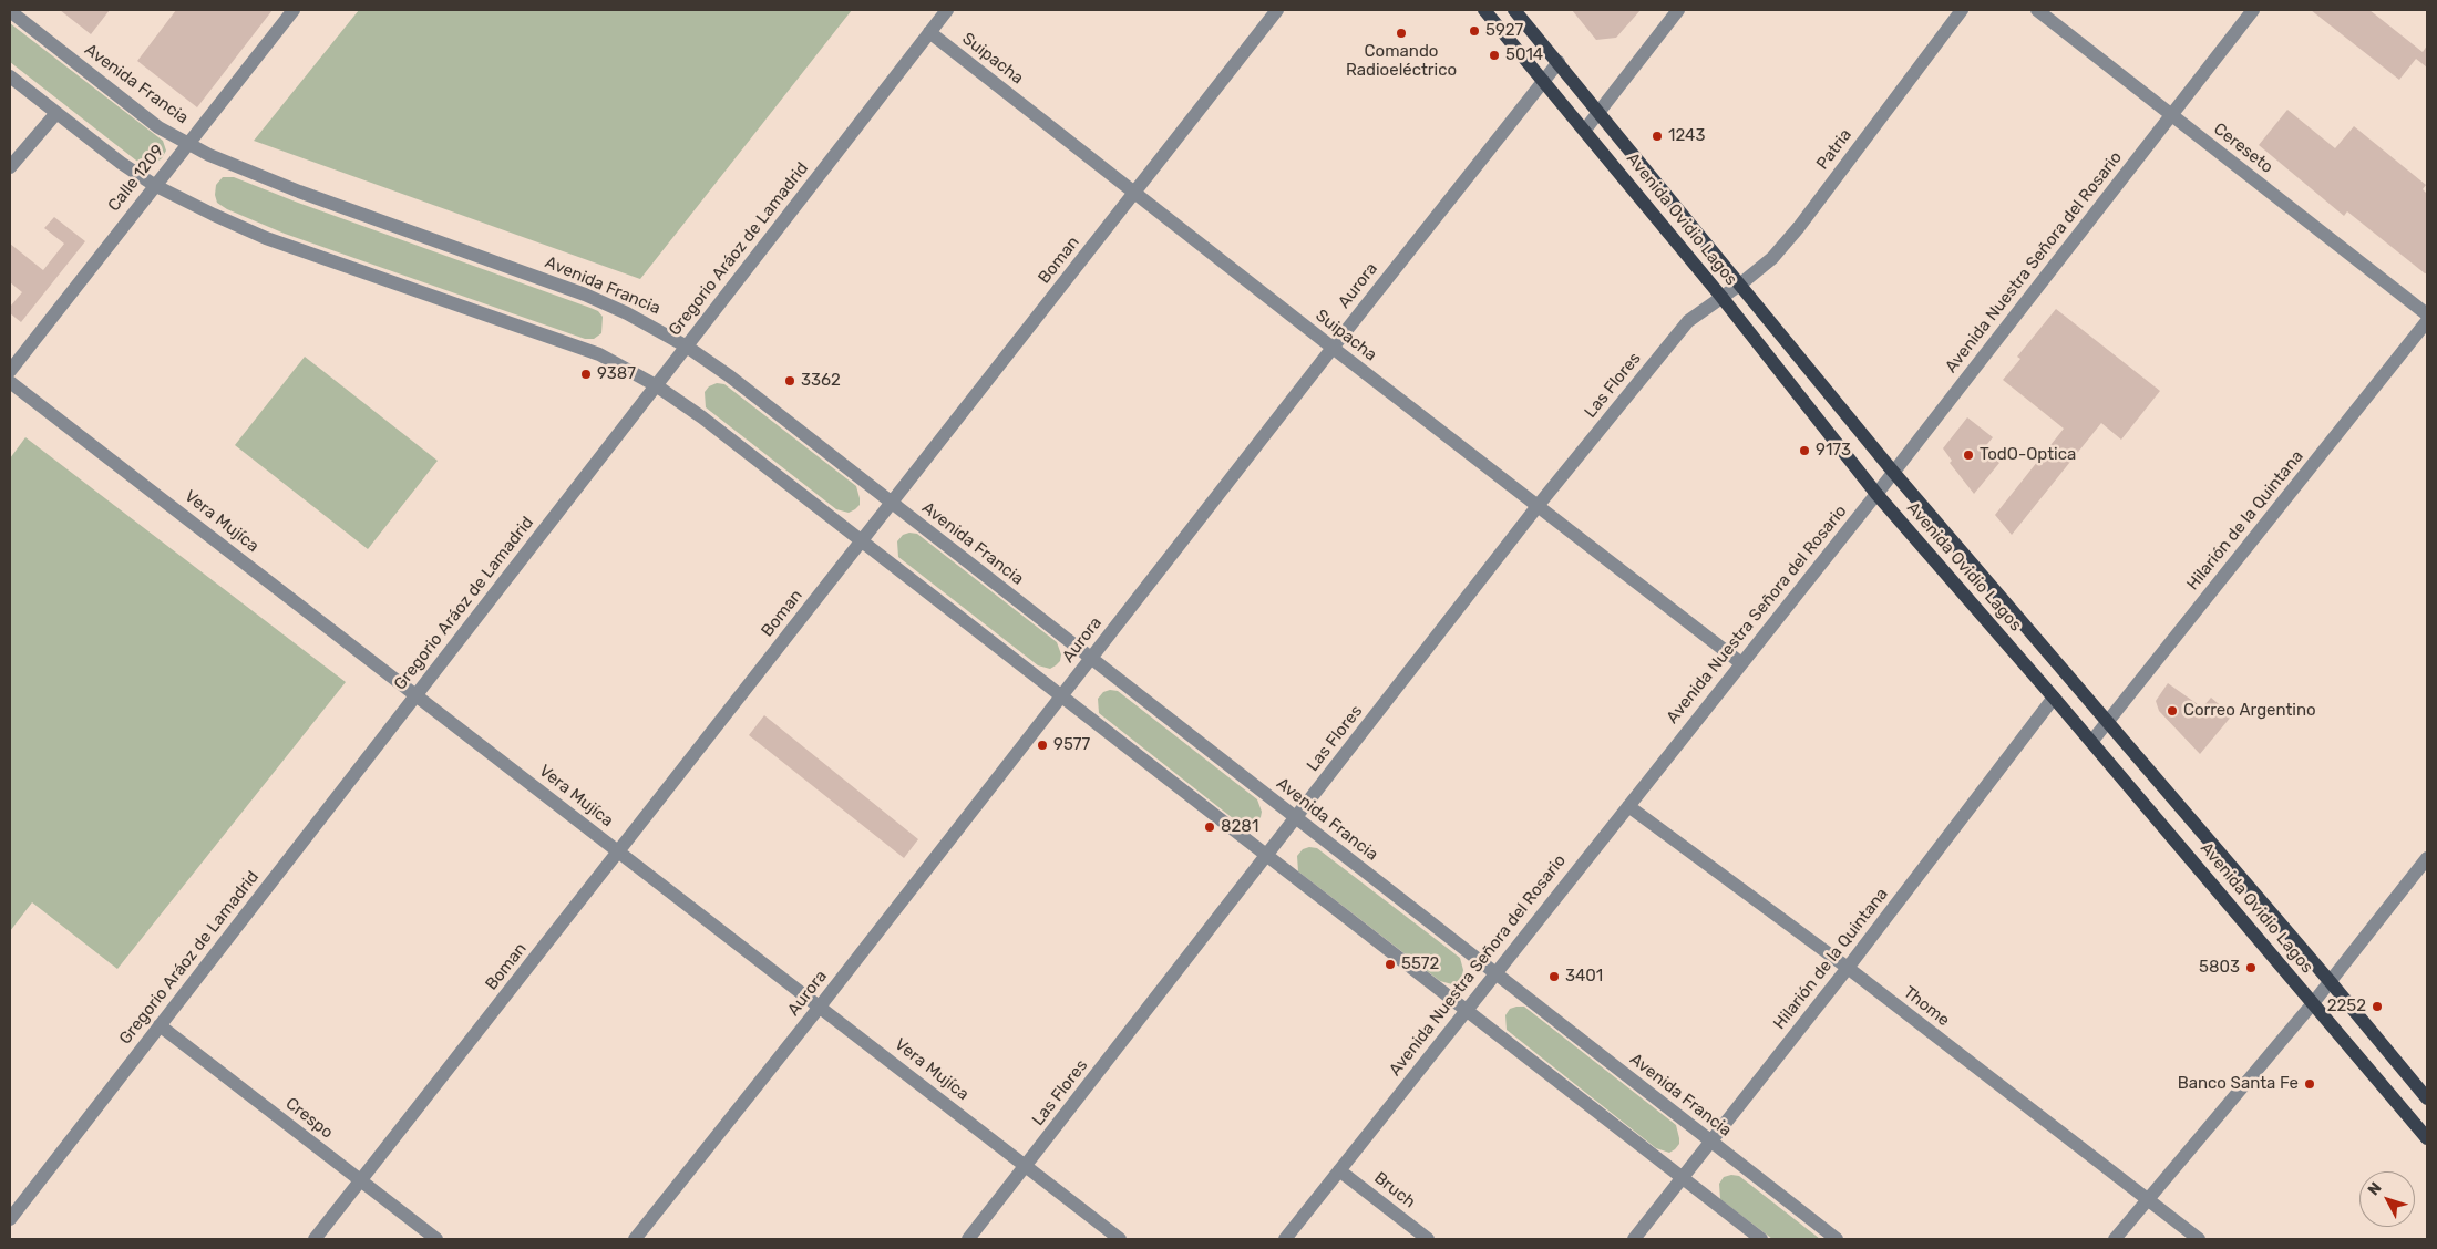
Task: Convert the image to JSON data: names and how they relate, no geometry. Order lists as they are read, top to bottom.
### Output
{
  "streets": {
    "main road": ["Avenida Ovidio Lagos"],
    "street": [
      "Suipacha",
      "Avenida Francia",
      "Cereseto",
      "Patria",
      "Calle 1209",
      "Gregorio Aráoz de Lamadrid",
      "Boman",
      "Avenida Nuestra Señora del Rosario",
      "Aurora",
      "Las Flores",
      "Hilarión de la Quintana",
      "Vera Mujíca",
      "Thome",
      "Crespo",
      "Bruch"
    ]
  },
  "crossings": [
    ["Suipacha", "Gregorio Aráoz de Lamadrid"],
    ["Suipacha", "Boman"],
    ["Suipacha", "Avenida Nuestra Señora del Rosario"],
    ["Suipacha", "Aurora"],
    ["Suipacha", "Las Flores"],
    ["Avenida Francia", "Calle 1209"],
    ["Avenida Francia", "Gregorio Aráoz de Lamadrid"],
    ["Avenida Francia", "Boman"],
    ["Avenida Francia", "Avenida Nuestra Señora del Rosario"],
    ["Avenida Francia", "Aurora"],
    ["Avenida Francia", "Las Flores"],
    ["Avenida Francia", "Hilarión de la Quintana"],
    ["Cereseto", "Avenida Nuestra Señora del Rosario"],
    ["Patria", "Avenida Ovidio Lagos"],
    ["Patria", "Las Flores"],
    ["Avenida Ovidio Lagos", "Avenida Nuestra Señora del Rosario"],
    ["Avenida Ovidio Lagos", "Aurora"],
    ["Avenida Ovidio Lagos", "Las Flores"],
    ["Avenida Ovidio Lagos", "Hilarión de la Quintana"],
    ["Gregorio Aráoz de Lamadrid", "Vera Mujíca"],
    ["Gregorio Aráoz de Lamadrid", "Crespo"],
    ["Boman", "Vera Mujíca"],
    ["Boman", "Crespo"],
    ["Avenida Nuestra Señora del Rosario", "Thome"],
    ["Avenida Nuestra Señora del Rosario", "Bruch"],
    ["Aurora", "Vera Mujíca"],
    ["Las Flores", "Vera Mujíca"],
    ["Hilarión de la Quintana", "Thome"]
  ],
  "places": [
    "5927",
    "Comando Radioeléctrico",
    "5014",
    "1243",
    "9387",
    "3362",
    "9173",
    "TodO-Optica",
    "Correo Argentino",
    "9577",
    "8281",
    "5572",
    "5803",
    "3401",
    "2252",
    "Banco Santa Fe"
  ],
  "north": "top left"
}
